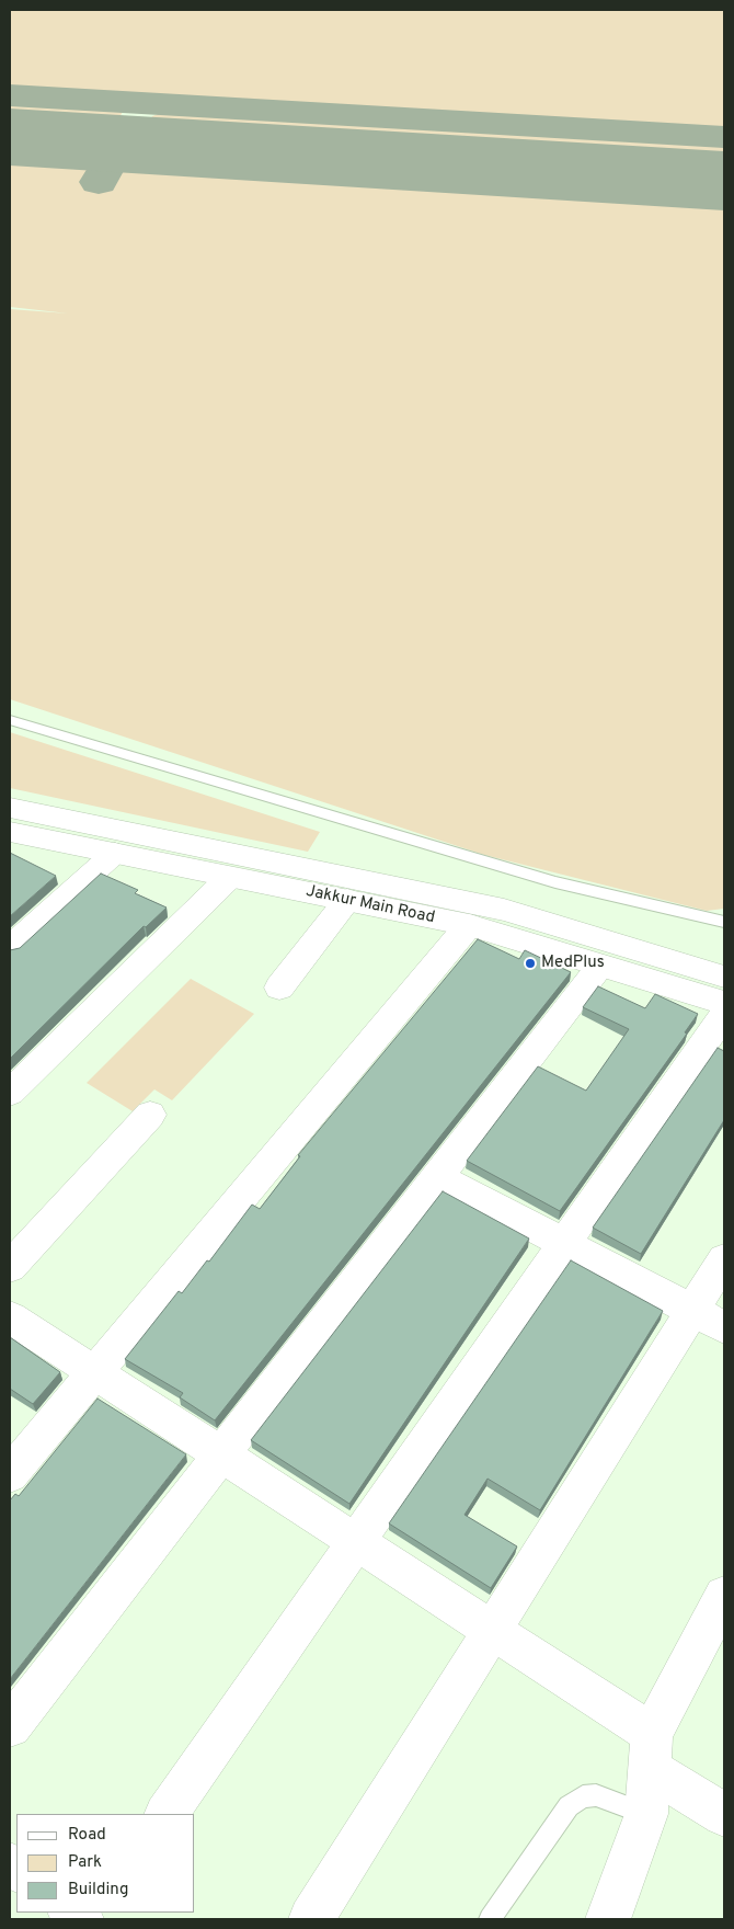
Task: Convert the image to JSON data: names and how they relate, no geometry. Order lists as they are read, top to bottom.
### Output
{
  "streets": {
    "street": ["Jakkur Main Road"]
  },
  "places": ["MedPlus"],
  "legend": ["Road", "Park", "Building"]
}
